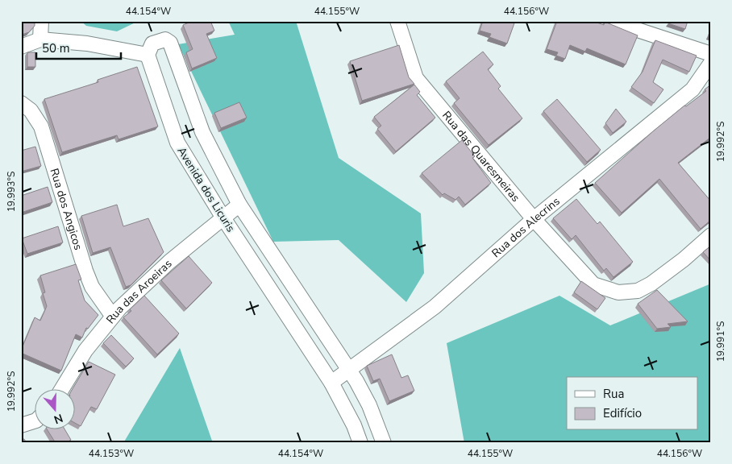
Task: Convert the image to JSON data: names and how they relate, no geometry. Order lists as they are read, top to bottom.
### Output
{
  "streets": {
    "street": [
      "Rua das Quaresmeiras",
      "Avenida dos Licuris",
      "Rua dos Angicos",
      "Rua dos Alecrins",
      "Rua das Aroeiras"
    ]
  },
  "crossings": [
    ["Rua das Quaresmeiras", "Rua dos Alecrins"],
    ["Avenida dos Licuris", "Rua dos Alecrins"],
    ["Avenida dos Licuris", "Rua das Aroeiras"],
    ["Rua dos Angicos", "Rua das Aroeiras"]
  ],
  "legend": ["Rua", "Edifício"],
  "scale_bar": "50 m",
  "north": "bottom",
  "coordinates": [
    "44.154°W",
    "44.155°W",
    "44.156°W",
    "19.992°S",
    "19.993°S",
    "19.991°S",
    "44.153°W"
  ]
}
